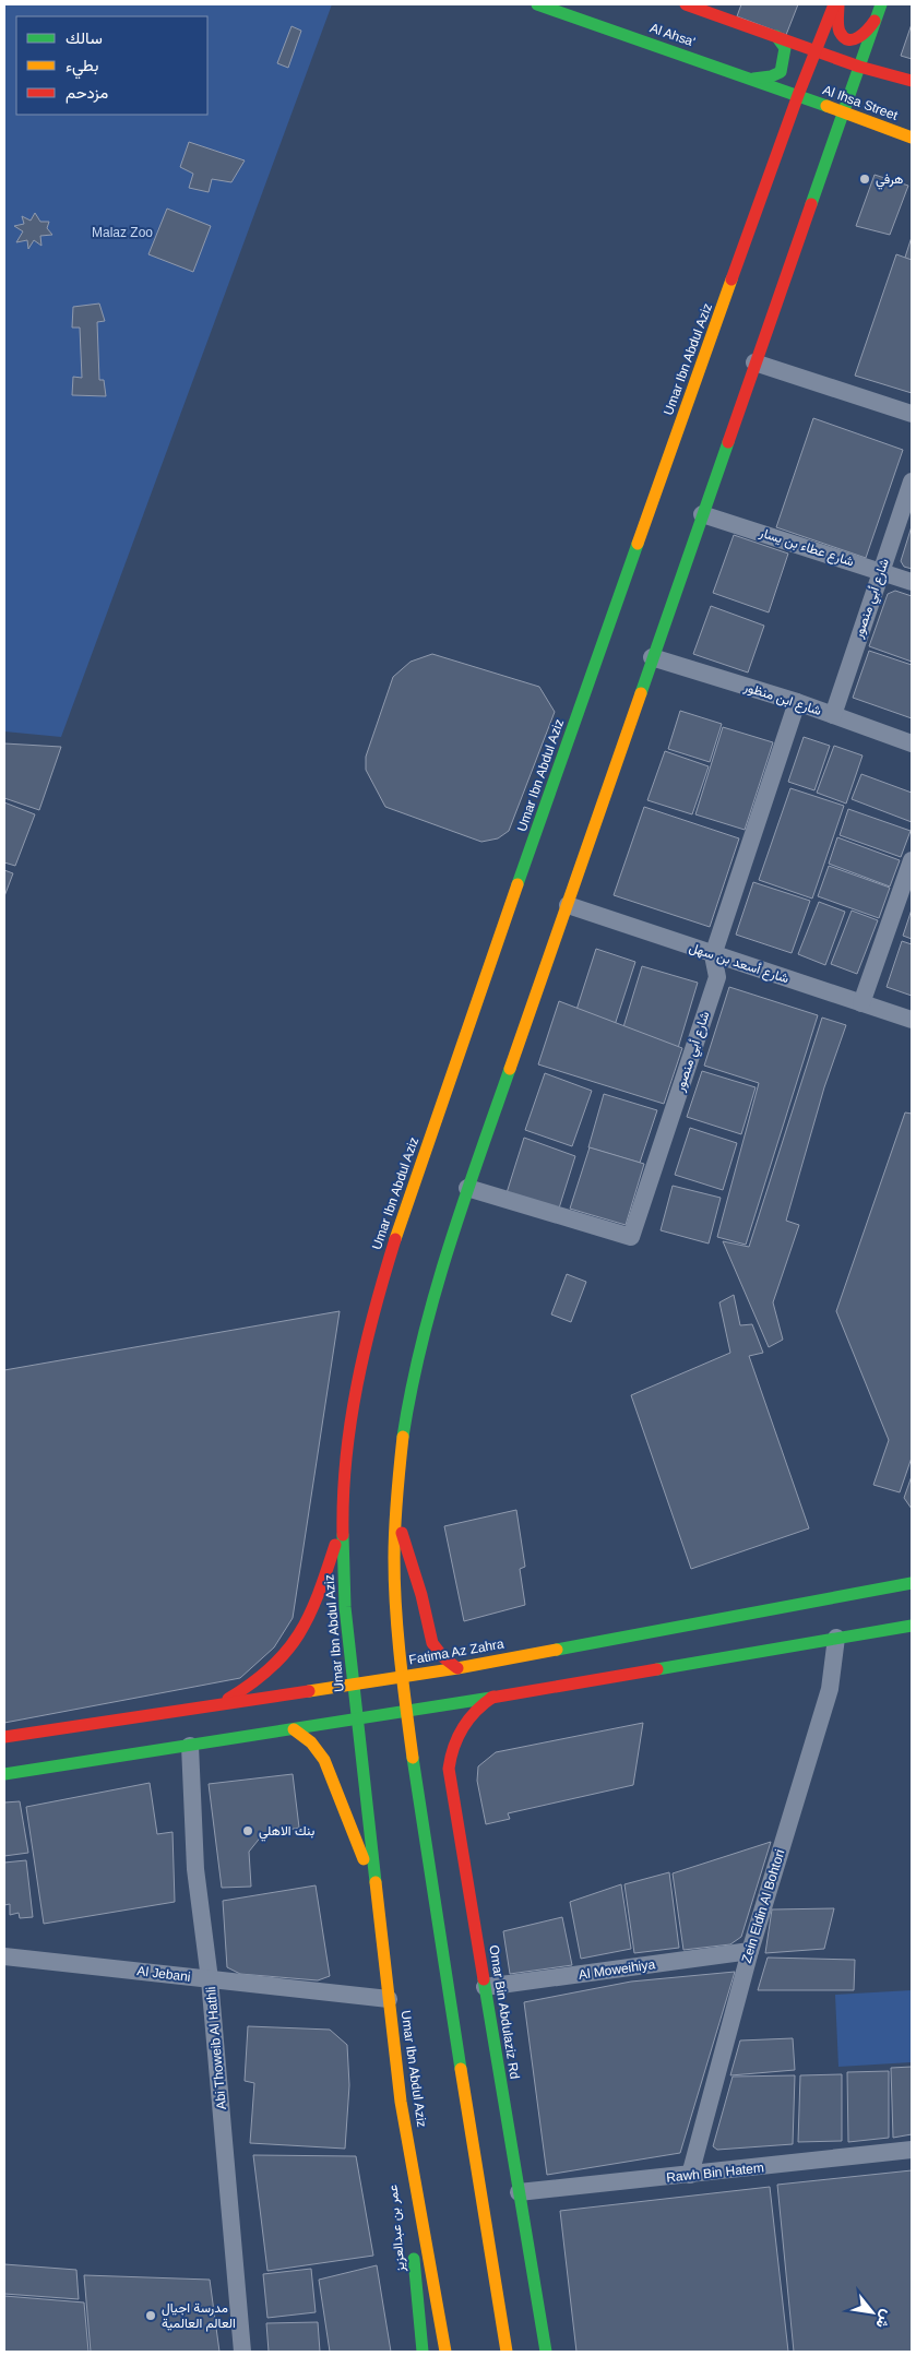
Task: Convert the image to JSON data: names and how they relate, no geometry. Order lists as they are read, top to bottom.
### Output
{
  "streets": {
    "main road": [
      "Al Ahsa'",
      "Al Ihsa Street",
      "Umar Ibn Abdul Aziz",
      "Fatima Az Zahra",
      "Omar Bin Abdulaziz Rd",
      "عمر بن عبدالعزيز"
    ],
    "street": [
      "شارع عطاء بن يسار",
      "شارع أبي منصور",
      "شارع ابن منظور",
      "شارع أسعد بن سهل",
      "Zein Eldin Al Bohtori",
      "Al Moweihiya",
      "Al Jebani",
      "Abi Thoweib Al Hathli",
      "Rawh Bin Hatem"
    ]
  },
  "crossings": [
    ["Al Ahsa'", "Al Ihsa Street"],
    ["Al Ahsa'", "Umar Ibn Abdul Aziz"],
    ["Al Ihsa Street", "Umar Ibn Abdul Aziz"],
    ["Umar Ibn Abdul Aziz", "Fatima Az Zahra"],
    ["Umar Ibn Abdul Aziz", "Al Jebani"],
    ["Umar Ibn Abdul Aziz", "عمر بن عبدالعزيز"],
    ["شارع عطاء بن يسار", "شارع أبي منصور"],
    ["شارع أبي منصور", "شارع ابن منظور"],
    ["شارع أبي منصور", "شارع أسعد بن سهل"],
    ["Zein Eldin Al Bohtori", "Al Moweihiya"],
    ["Zein Eldin Al Bohtori", "Rawh Bin Hatem"],
    ["Al Moweihiya", "Omar Bin Abdulaziz Rd"],
    ["Al Jebani", "Abi Thoweib Al Hathli"],
    ["Omar Bin Abdulaziz Rd", "Rawh Bin Hatem"]
  ],
  "parks": ["Malaz Zoo"],
  "places": ["هرفي", "بنك الاهلي", "مدرسة اجيال العالم العالمية"],
  "legend": ["سالك", "بطيء", "مزدحم"],
  "north": "bottom right"
}
